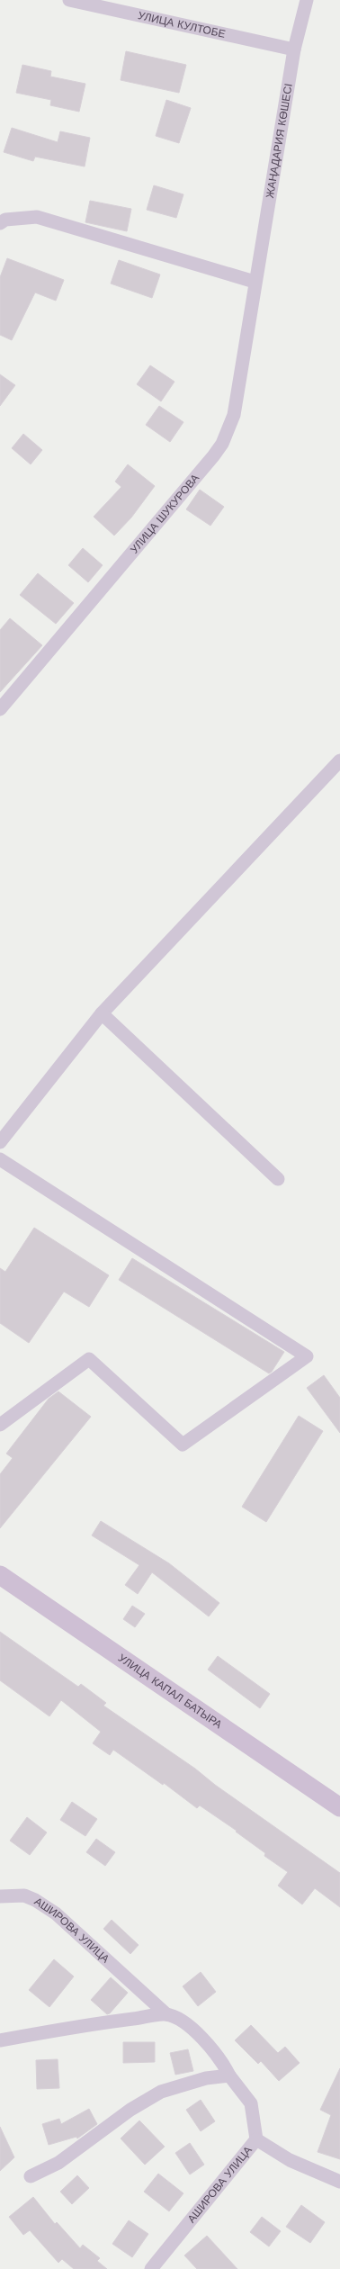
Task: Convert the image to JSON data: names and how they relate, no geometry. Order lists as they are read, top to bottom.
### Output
{
  "streets": {
    "main road": ["УЛИЦА КАПАЛ БАТЫРА"],
    "street": [
      "УЛИЦА КУЛТОБЕ",
      "ЖАҢАДАРИЯ КӨШЕСІ",
      "УЛИЦА ШУКУРОВА",
      "АШИРОВА УЛИЦА"
    ]
  },
  "crossings": [
    ["УЛИЦА КУЛТОБЕ", "ЖАҢАДАРИЯ КӨШЕСІ"],
    ["ЖАҢАДАРИЯ КӨШЕСІ", "УЛИЦА ШУКУРОВА"]
  ]
}
